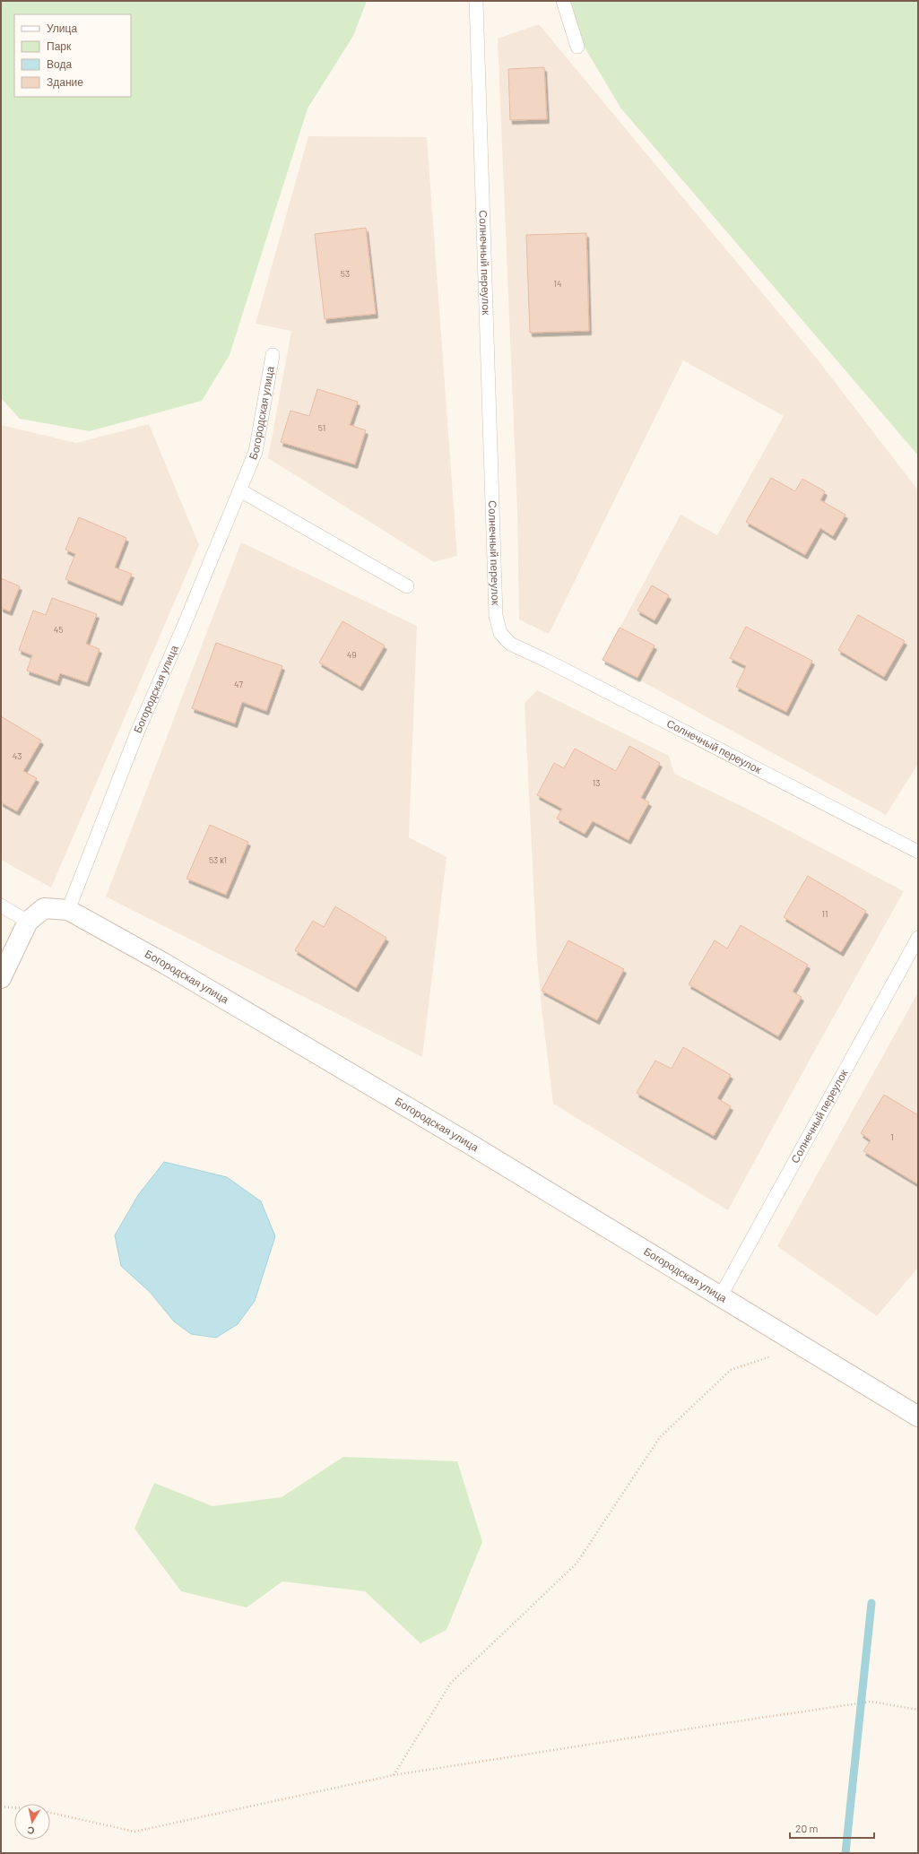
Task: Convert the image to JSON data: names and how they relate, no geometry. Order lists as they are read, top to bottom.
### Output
{
  "streets": {
    "street": ["Богородская улица"],
    "lane": ["Солнечный переулок"]
  },
  "crossings": [
    ["Солнечный переулок", "Богородская улица"]
  ],
  "house_numbers": [
    "53",
    "14",
    "51",
    "45",
    "49",
    "47",
    "43",
    "13",
    "53 к1",
    "11",
    "1"
  ],
  "legend": [
    "Улица",
    "Парк",
    "Вода",
    "Здание"
  ],
  "scale_bar": "20 m",
  "north": "bottom"
}
